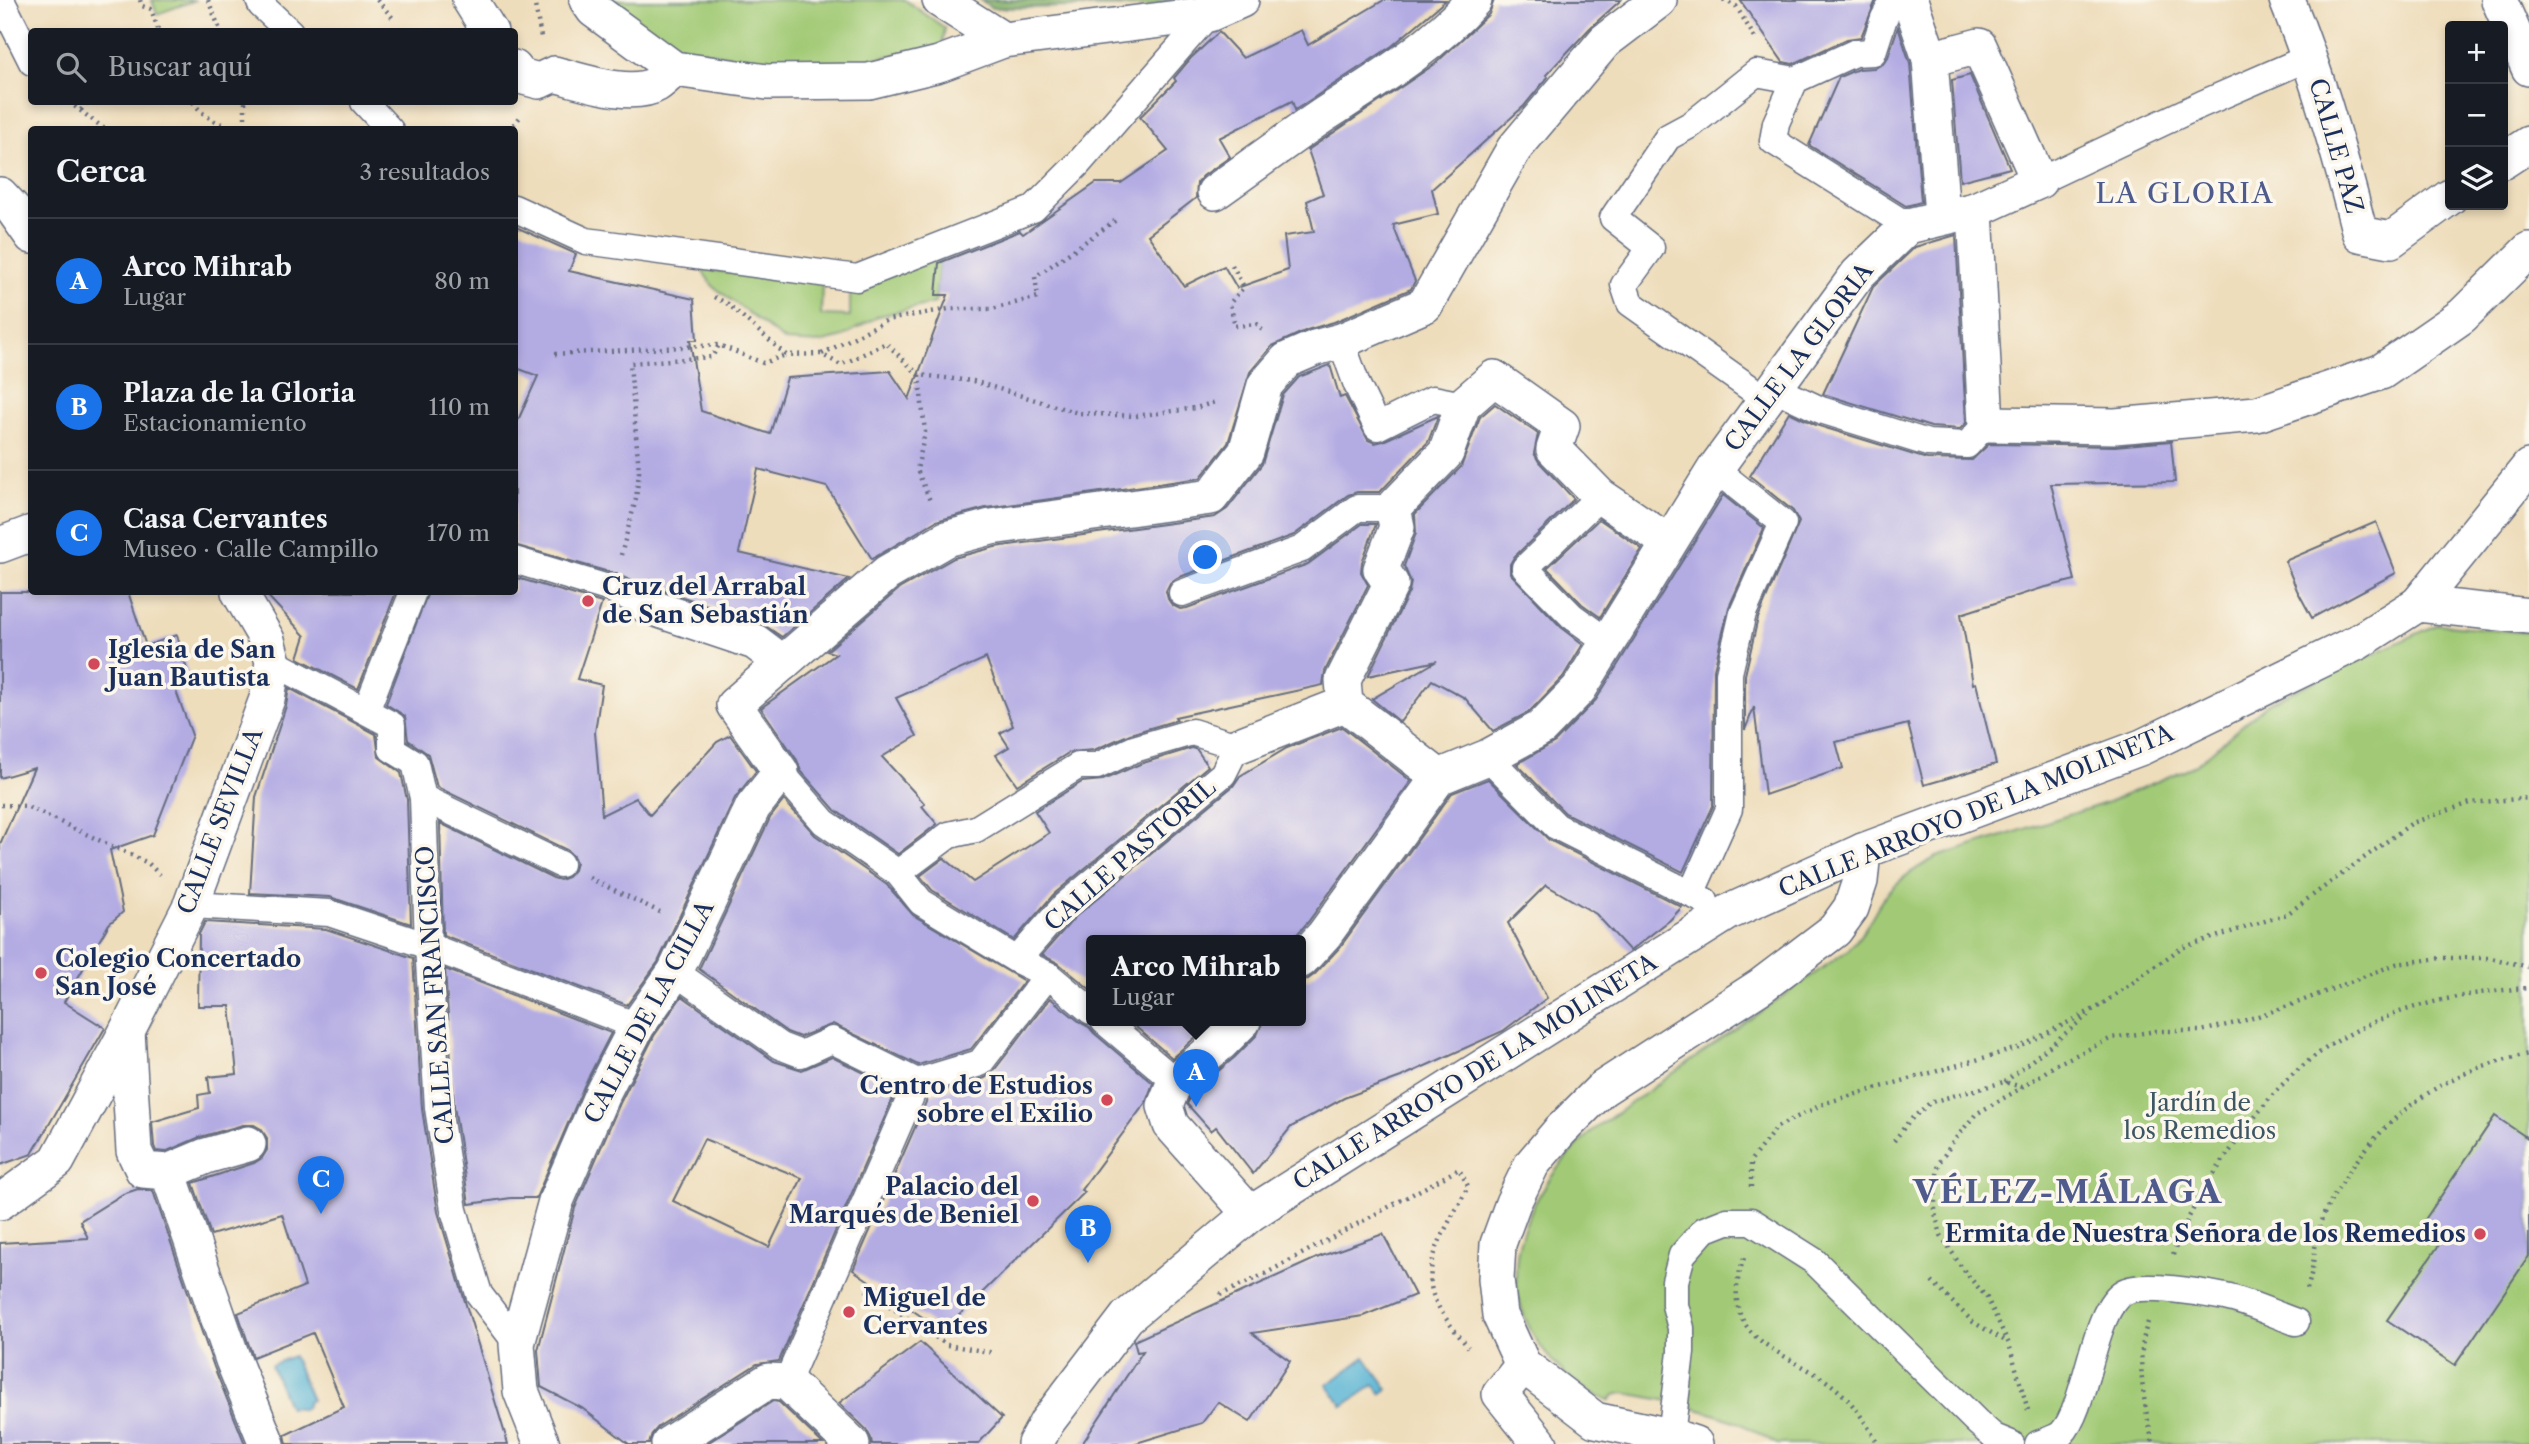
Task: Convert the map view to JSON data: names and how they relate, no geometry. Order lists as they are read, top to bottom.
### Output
{
  "streets": {
    "street": [
      "CALLE PAZ",
      "CALLE LA GLORIA",
      "CALLE ARROYO DE LA MOLINETA",
      "CALLE SEVILLA",
      "CALLE PASTORIL",
      "CALLE SAN FRANCISCO",
      "CALLE DE LA CILLA"
    ]
  },
  "crossings": [
    ["CALLE PAZ", "CALLE LA GLORIA"],
    ["CALLE SEVILLA", "CALLE SAN FRANCISCO"],
    ["CALLE SAN FRANCISCO", "CALLE DE LA CILLA"]
  ],
  "districts": ["LA GLORIA", "VÉLEZ-MÁLAGA"],
  "parks": ["Jardín de los Remedios"],
  "places": [
    "Cruz del Arrabal de San Sebastián",
    "Iglesia de San Juan Bautista",
    "Colegio Concertado San José",
    "Centro de Estudios sobre el Exilio",
    "Palacio del Marqués de Beniel",
    "Ermita de Nuestra Señora de los Remedios",
    "Miguel de Cervantes"
  ],
  "page": {
    "map_buttons": ["+", "−"],
    "search": "Buscar aquí",
    "heading": ["Cerca", "3 resultados"],
    "list": [
      {
        "mark": "A",
        "name": "Arco Mihrab",
        "note": "Lugar",
        "value": "80 m"
      },
      {
        "mark": "B",
        "name": "Plaza de la Gloria",
        "note": "Estacionamiento",
        "value": "110 m"
      },
      {
        "mark": "C",
        "name": "Casa Cervantes",
        "note": "Museo · Calle Campillo",
        "value": "170 m"
      }
    ],
    "popup": ["Arco Mihrab", "Lugar"],
    "pins": ["A", "C", "B"]
  }
}
